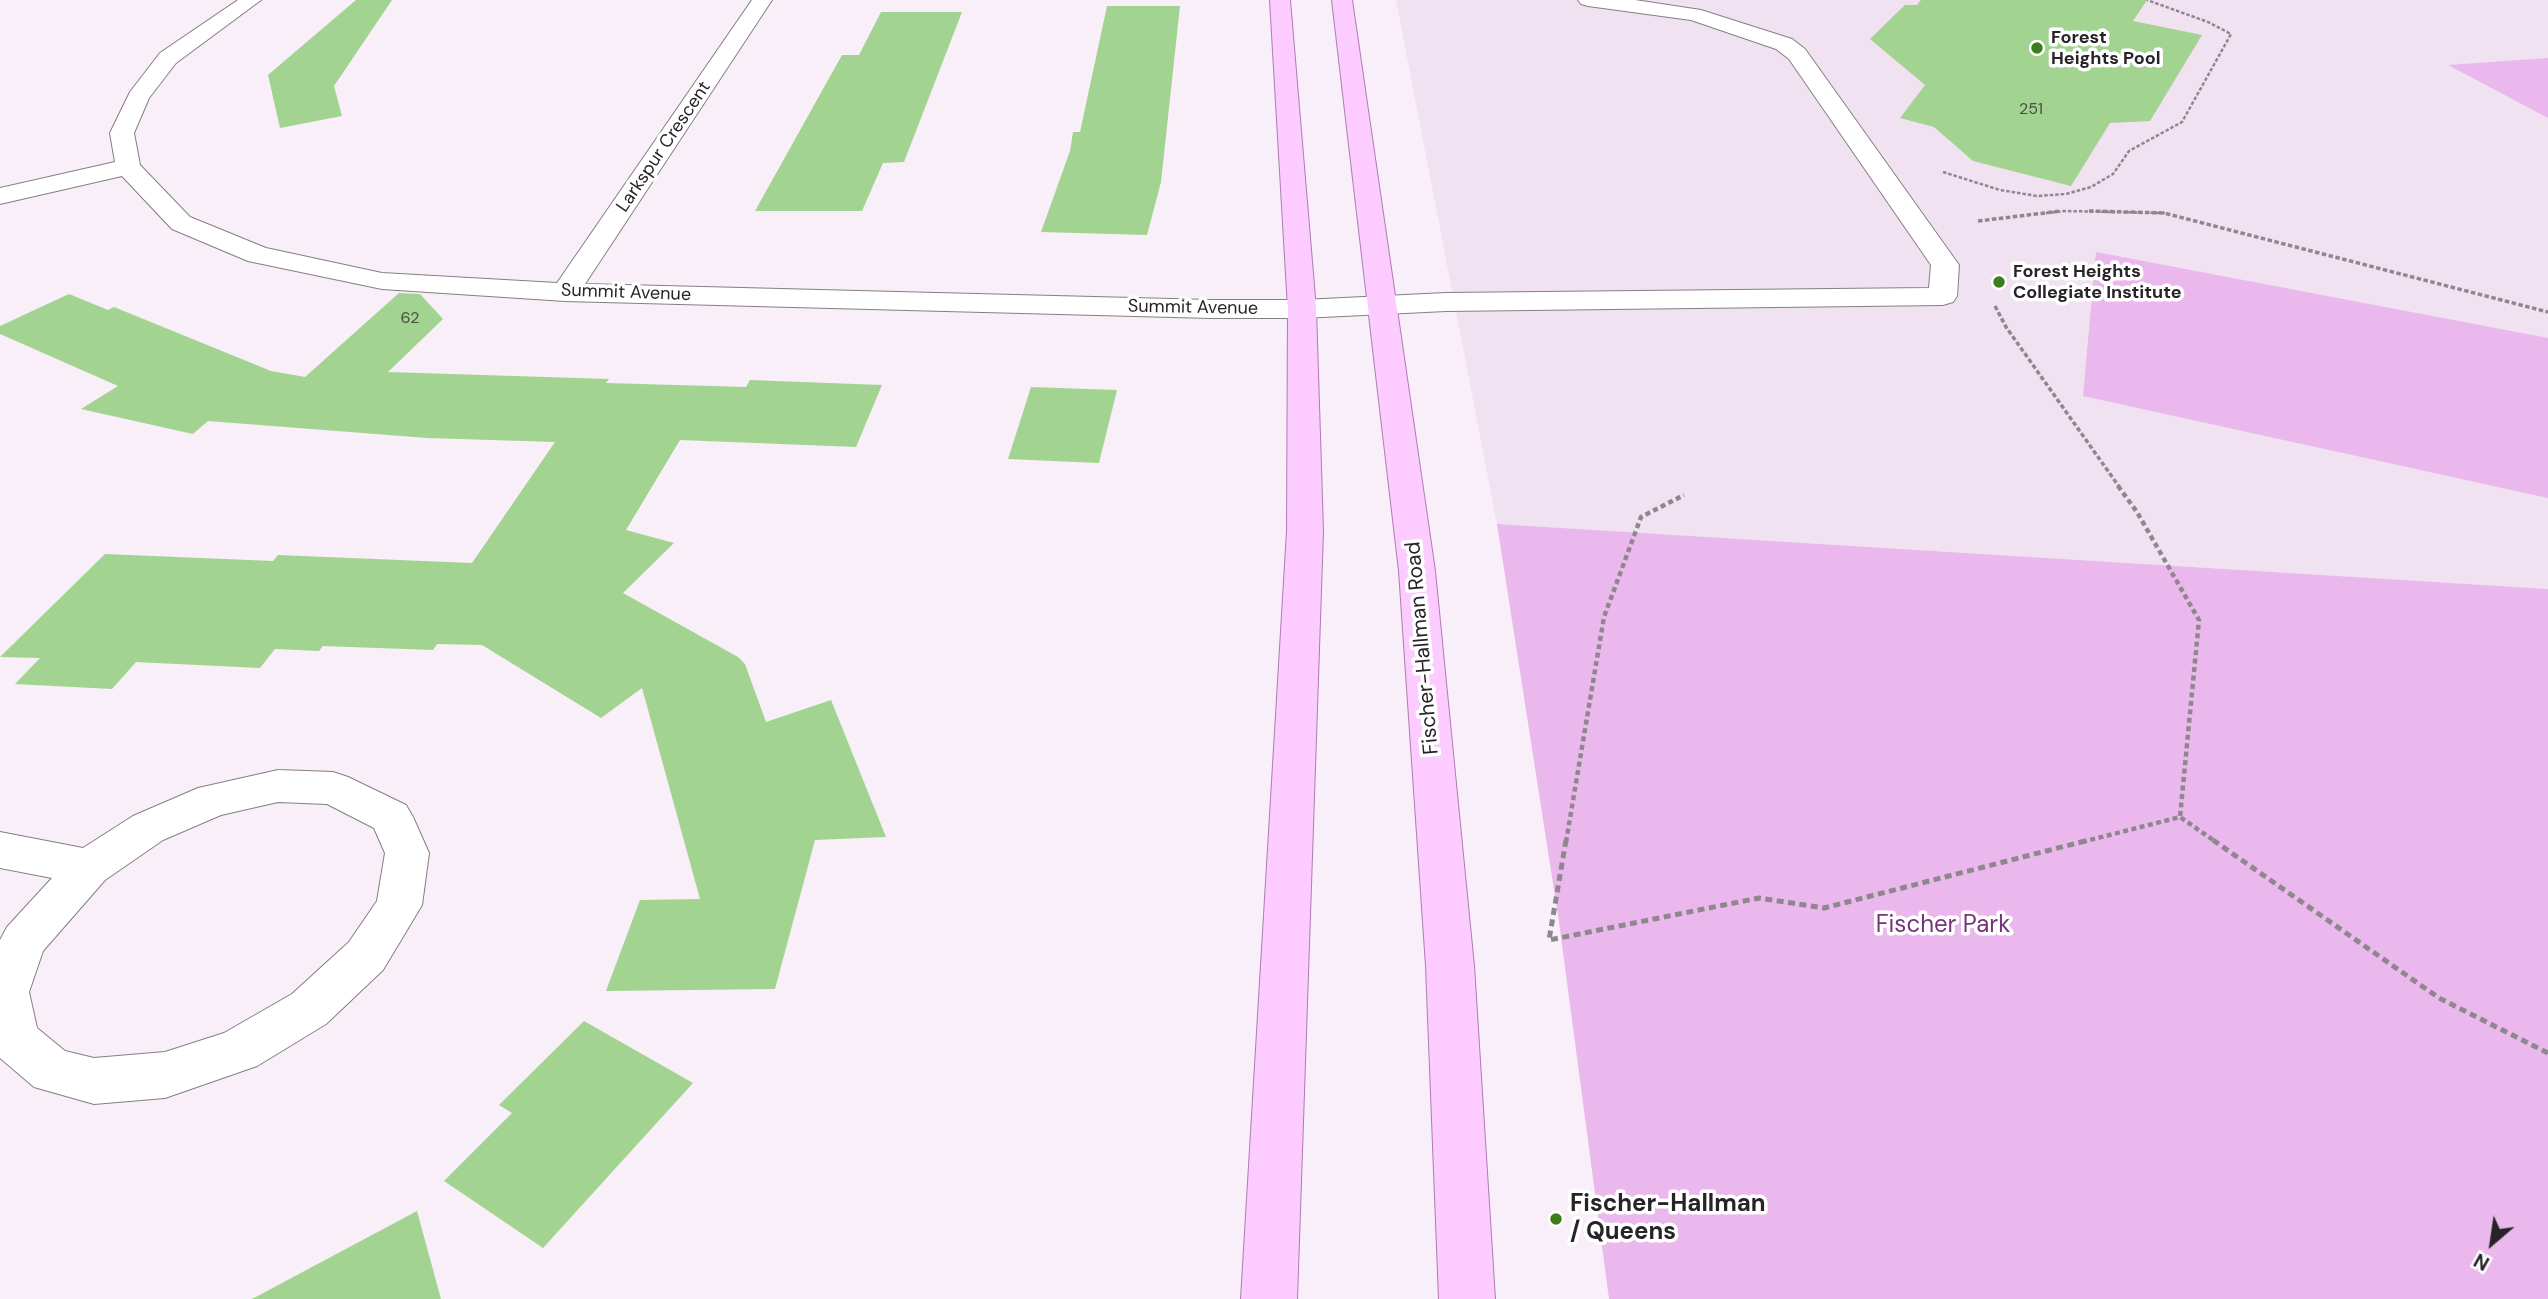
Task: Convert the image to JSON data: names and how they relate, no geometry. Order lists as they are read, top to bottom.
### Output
{
  "streets": {
    "main road": ["Fischer-Hallman Road"],
    "street": ["Larkspur Crescent", "Summit Avenue"]
  },
  "crossings": [
    ["Larkspur Crescent", "Summit Avenue"],
    ["Summit Avenue", "Fischer-Hallman Road"]
  ],
  "parks": ["Fischer Park"],
  "places": ["Forest Heights Pool", "Forest Heights Collegiate Institute", "Fischer-Hallman / Queens"],
  "house_numbers": ["251", "62"],
  "north": "bottom left"
}
